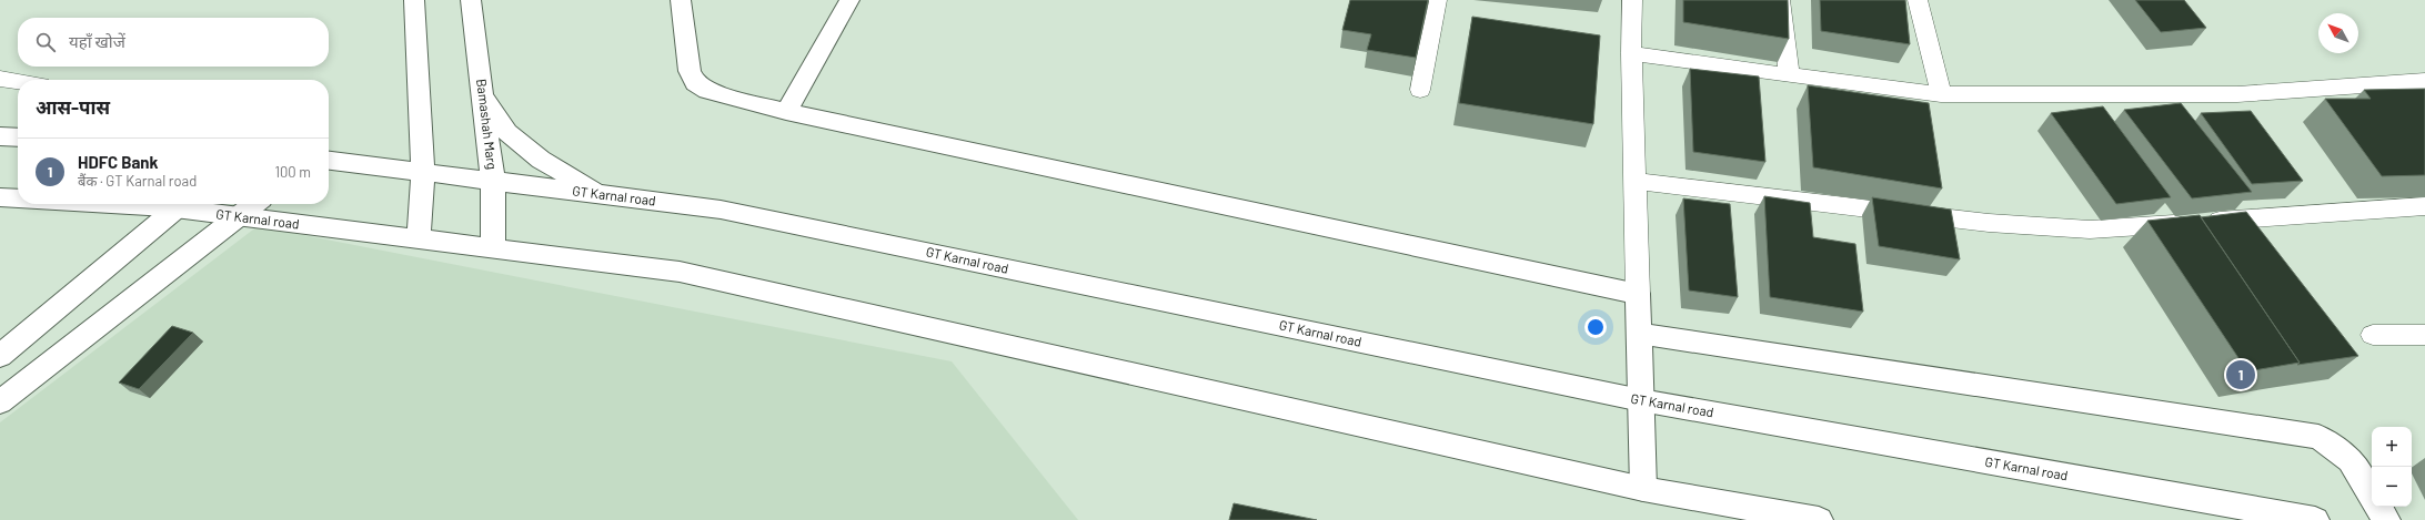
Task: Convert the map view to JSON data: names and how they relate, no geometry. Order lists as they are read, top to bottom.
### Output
{
  "streets": {
    "main road": ["Bamashah Marg", "GT Karnal road"]
  },
  "crossings": [
    ["Bamashah Marg", "GT Karnal road"]
  ],
  "north": "top left",
  "page": {
    "search": "यहाँ खोजें",
    "heading": "आस-पास",
    "list": [
      {
        "mark": "1",
        "name": "HDFC Bank",
        "note": "बैंक · GT Karnal road",
        "value": "100 m"
      }
    ],
    "pins": "1",
    "map_buttons": ["+", "−"]
  }
}
